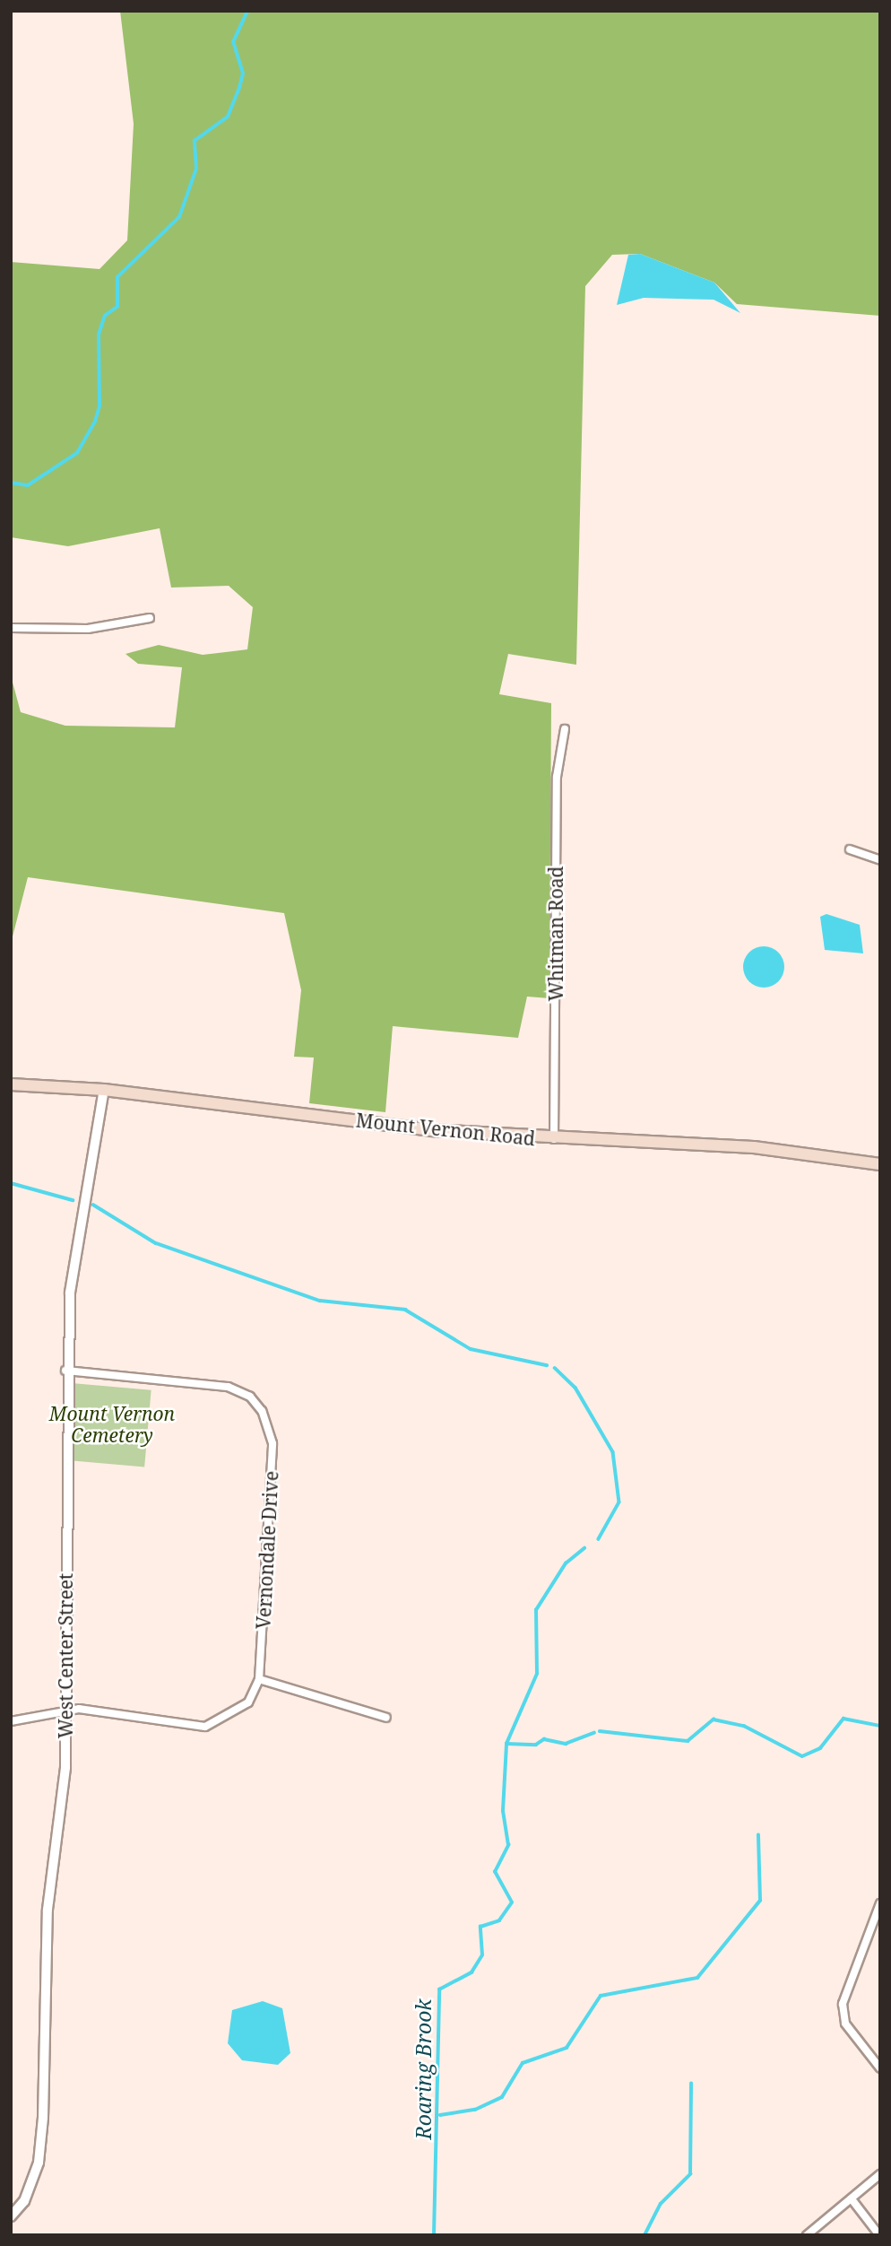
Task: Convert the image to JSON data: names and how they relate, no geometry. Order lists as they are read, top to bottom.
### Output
{
  "streets": {
    "main road": ["Mount Vernon Road"],
    "street": ["Whitman Road", "Vernondale Drive", "West Center Street"]
  },
  "crossings": [
    ["Whitman Road", "Mount Vernon Road"],
    ["Mount Vernon Road", "West Center Street"],
    ["Vernondale Drive", "West Center Street"]
  ],
  "water": ["Roaring Brook"],
  "parks": ["Mount Vernon Cemetery"]
}
